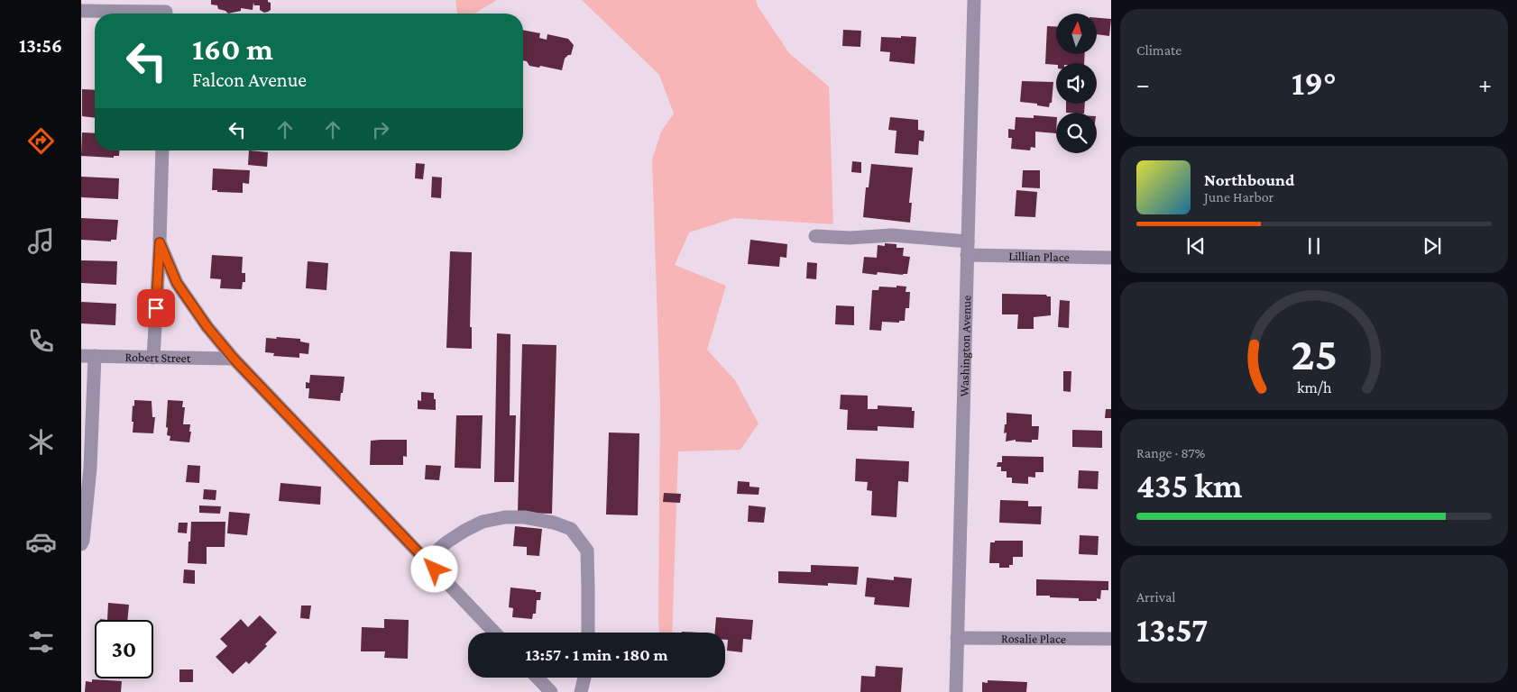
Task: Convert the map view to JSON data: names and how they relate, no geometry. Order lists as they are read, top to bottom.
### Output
{
  "streets": {
    "street": [
      "Lillian Place",
      "Washington Avenue",
      "Robert Street",
      "Rosalie Place"
    ]
  },
  "crossings": [
    ["Lillian Place", "Washington Avenue"],
    ["Washington Avenue", "Rosalie Place"]
  ],
  "north": "top",
  "page": {
    "tabs": "13:56",
    "tile": [
      "Climate",
      ["Range · 87%", "435 km"],
      ["Arrival", "13:57"]
    ],
    "turn": ["160 m", "Falcon Avenue"],
    "heat": ["−", "19°", "+"],
    "song": ["Northbound", "June Harbor"],
    "limit": "30",
    "trip": "13:57 · 1 min · 180 m",
    "gauge": ["25", "km/h"]
  }
}
